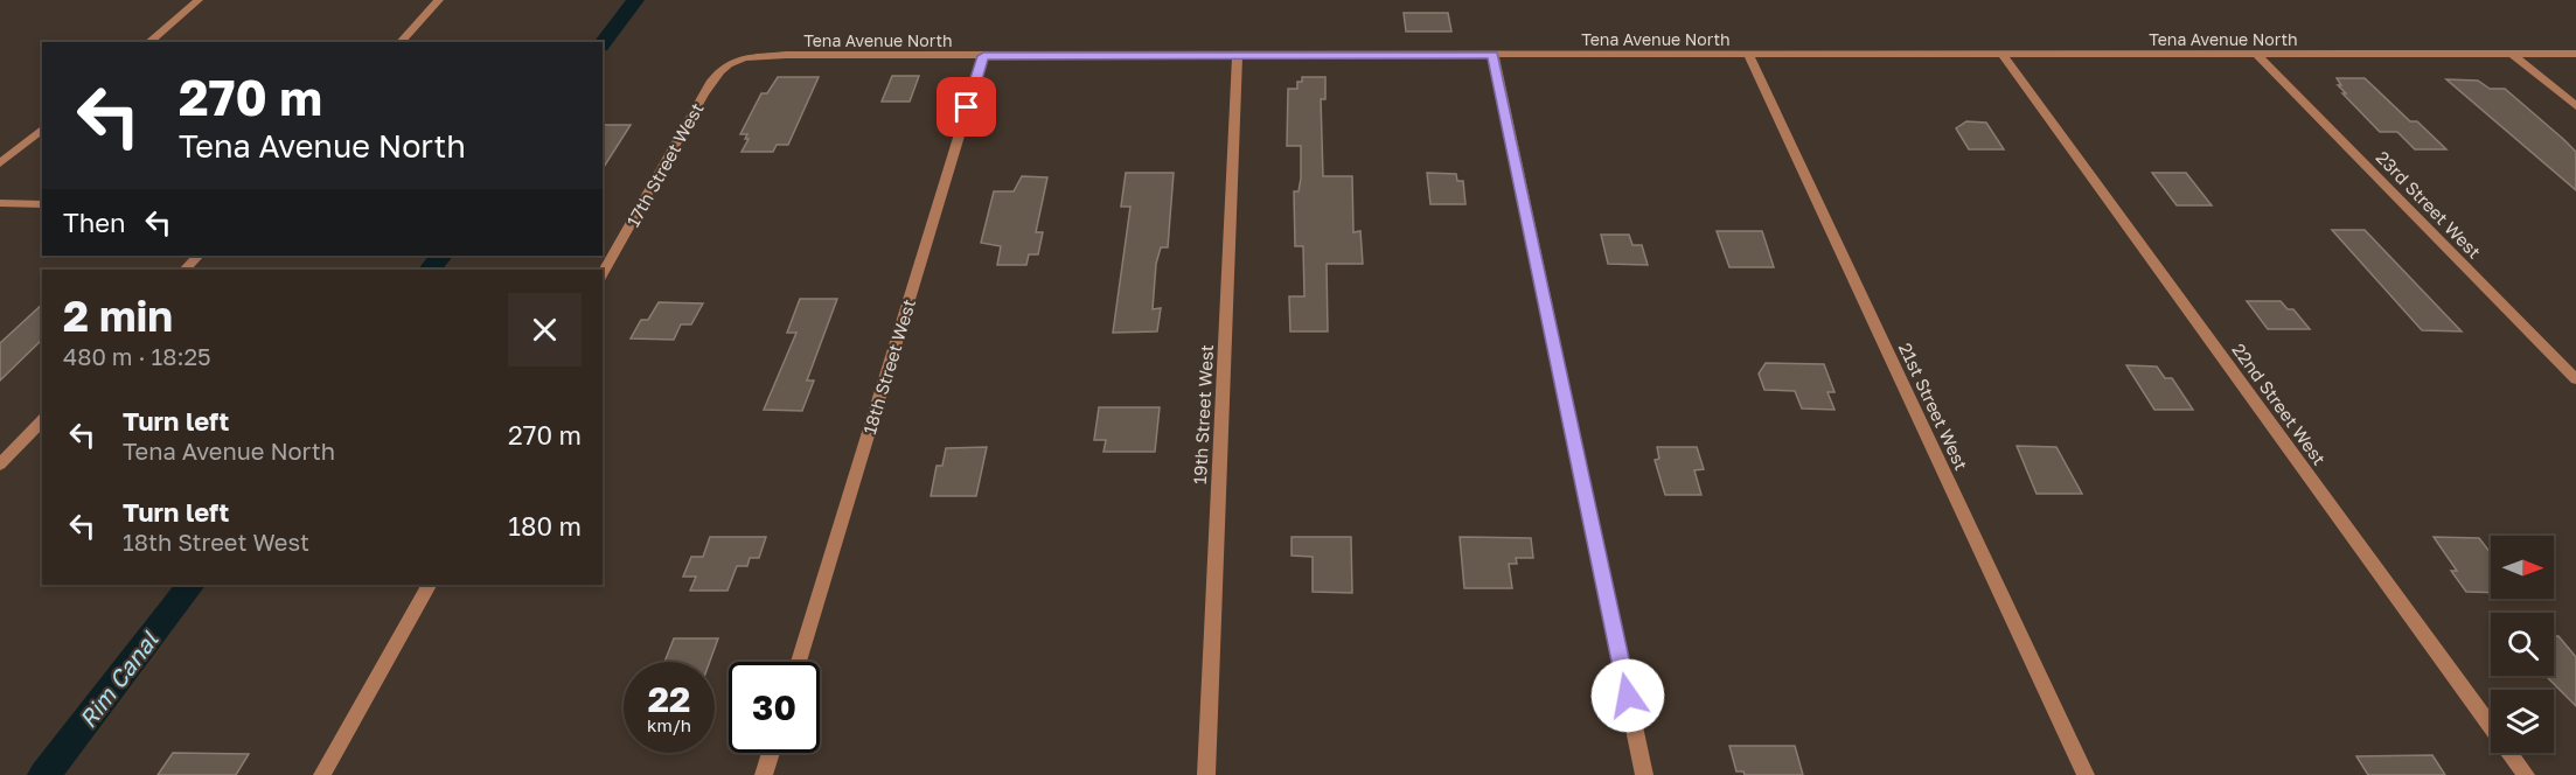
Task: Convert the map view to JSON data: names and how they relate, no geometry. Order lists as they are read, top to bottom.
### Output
{
  "streets": {
    "street": [
      "Tena Avenue North",
      "17th Street West",
      "23rd Street West",
      "18th Street West",
      "22nd Street West",
      "21st Street West",
      "19th Street West"
    ]
  },
  "crossings": [
    ["Tena Avenue North", "17th Street West"],
    ["Tena Avenue North", "23rd Street West"],
    ["Tena Avenue North", "18th Street West"],
    ["Tena Avenue North", "22nd Street West"],
    ["Tena Avenue North", "21st Street West"],
    ["Tena Avenue North", "19th Street West"]
  ],
  "water": ["Rim Canal"],
  "north": "right",
  "page": {
    "turn": ["270 m", "Tena Avenue North"],
    "then": "Then",
    "heading": ["2 min", "480 m · 18:25"],
    "list": [
      {
        "name": "Turn left",
        "note": "Tena Avenue North",
        "value": "270 m"
      },
      {
        "name": "Turn left",
        "note": "18th Street West",
        "value": "180 m"
      }
    ],
    "speed": "22 km/h",
    "limit": "30"
  }
}
